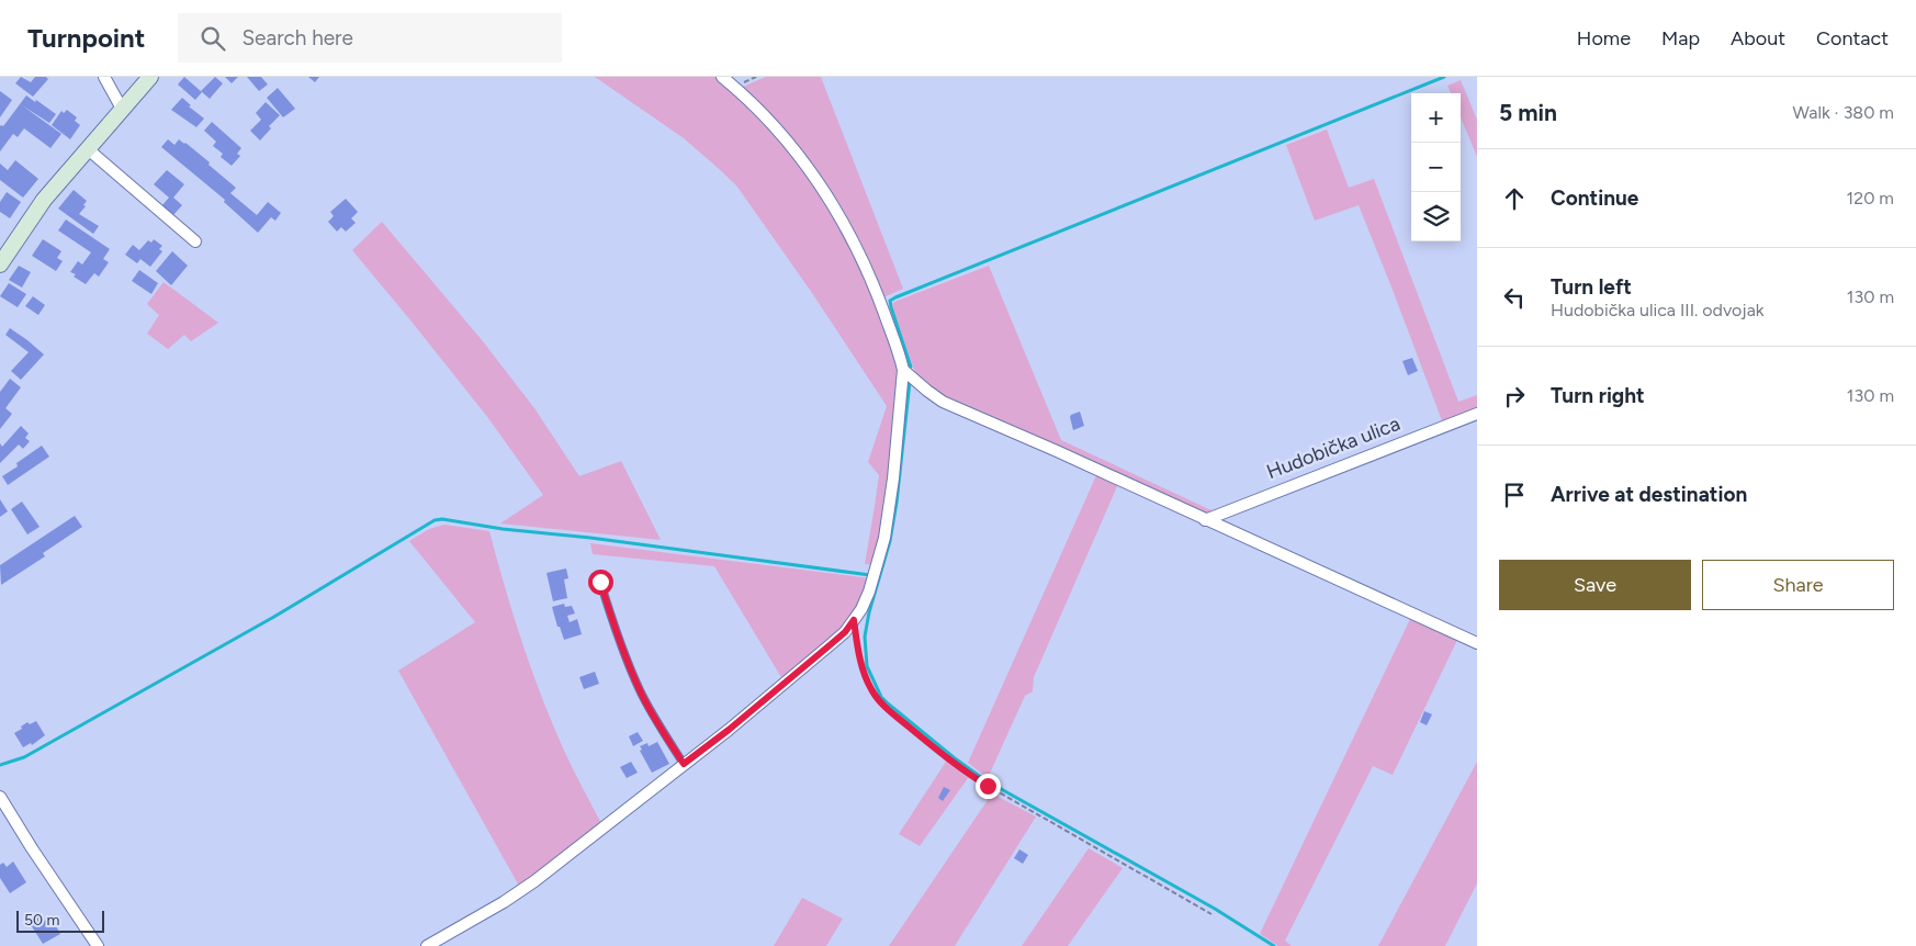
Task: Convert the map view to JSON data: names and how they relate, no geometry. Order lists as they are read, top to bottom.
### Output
{
  "streets": {
    "street": ["Hudobička ulica"]
  },
  "scale_bar": "50 m",
  "page": {
    "header": "Turnpoint",
    "search": "Search here",
    "nav": [
      "Home",
      "Map",
      "About",
      "Contact"
    ],
    "heading": ["5 min", "Walk · 380 m"],
    "map_buttons": ["+", "−"],
    "list": [
      ["Continue", "120 m"],
      ["Turn left", "Hudobička ulica III. odvojak", "130 m"],
      ["Turn right", "130 m"],
      "Arrive at destination"
    ],
    "buttons": ["Save", "Share"],
    "scale": "50 m"
  }
}
